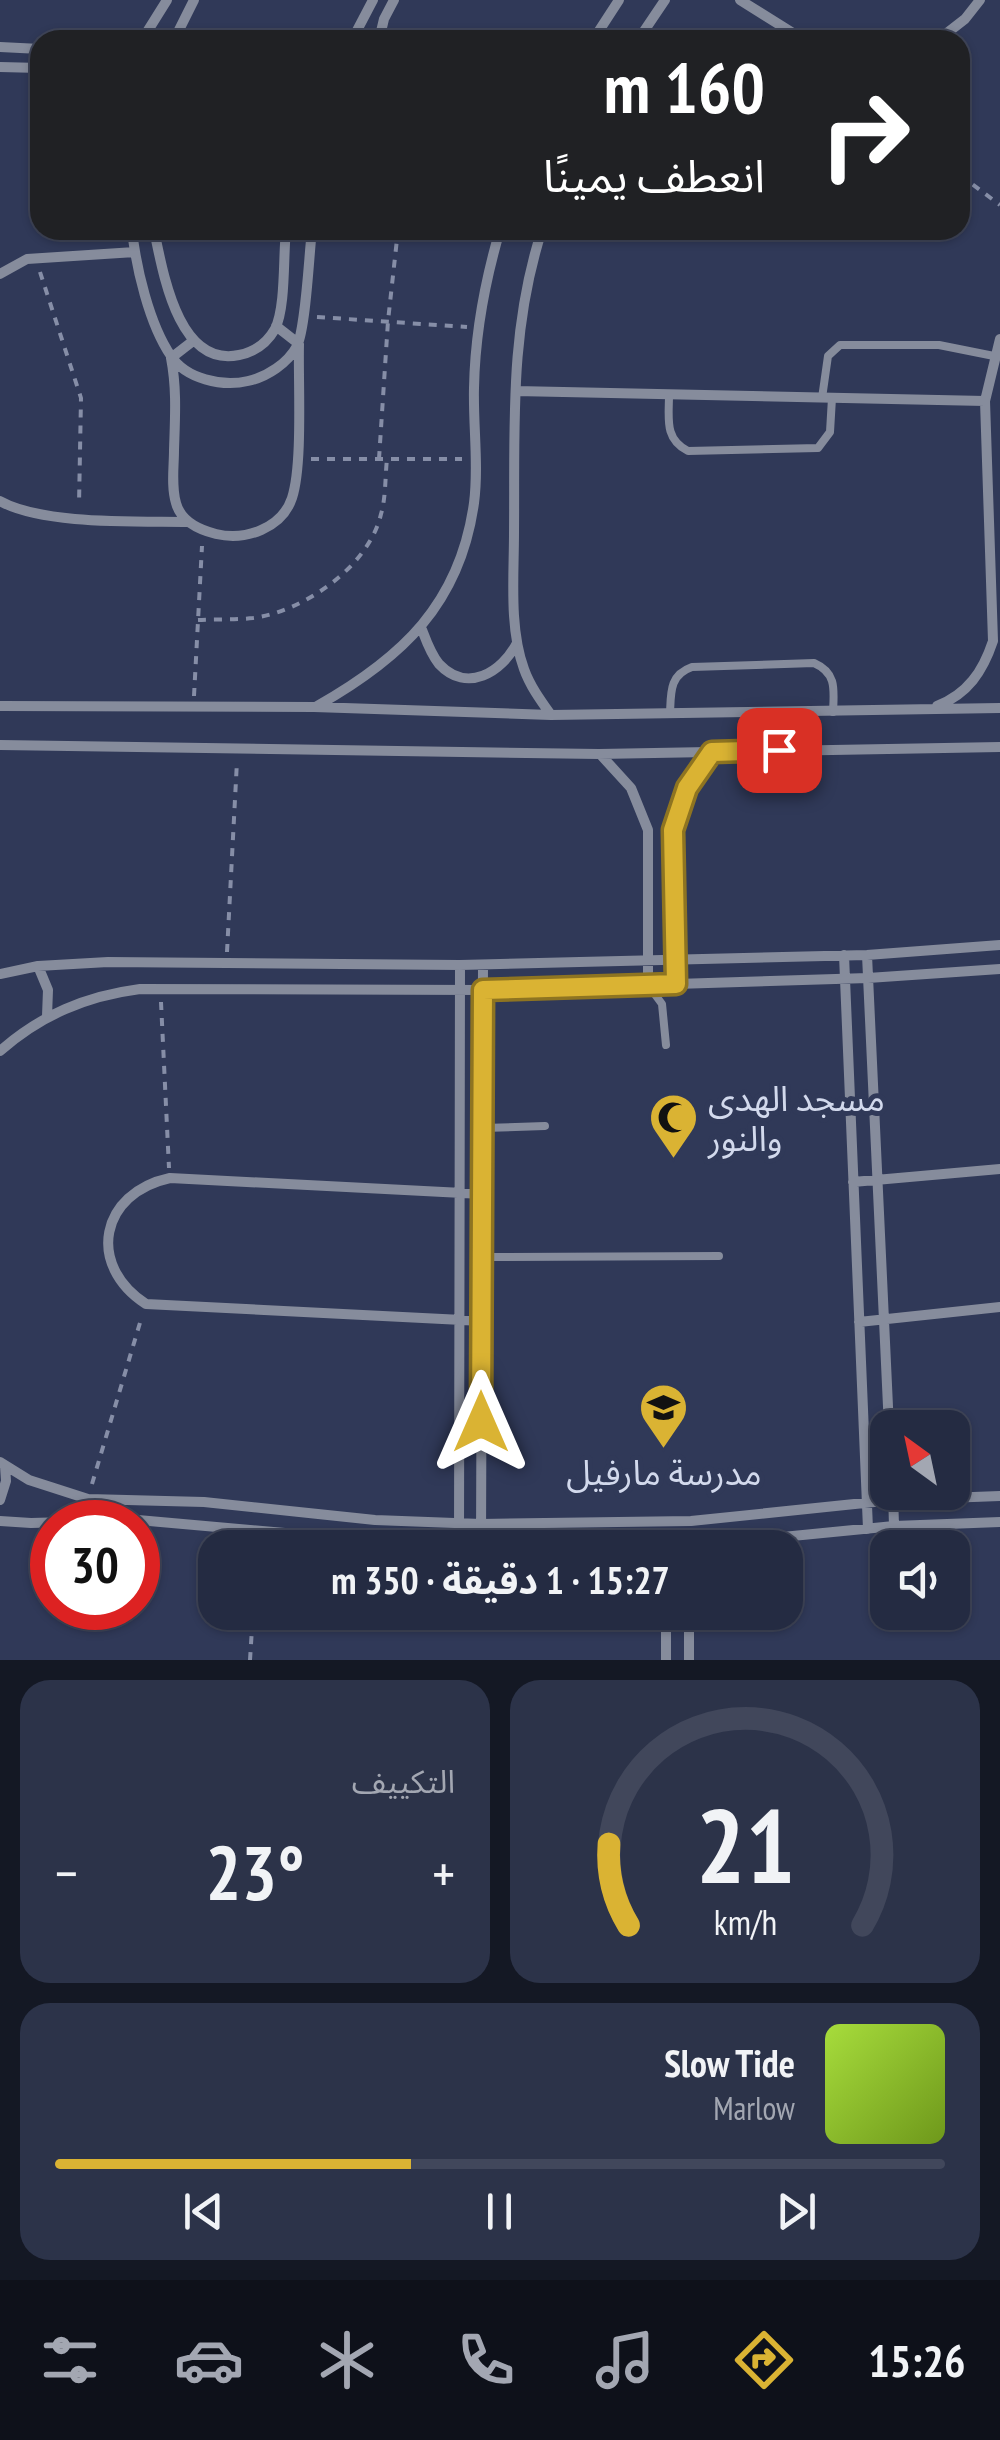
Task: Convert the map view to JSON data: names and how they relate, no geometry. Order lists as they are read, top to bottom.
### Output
{
  "places": {
    "mosque": ["مسجد الهدى والنور"],
    "school or university": ["مدرسة مارفيل"]
  },
  "north": "top left",
  "page": {
    "turn": ["160 m", "انعطف يمينًا"],
    "limit": "30",
    "trip": "15:27 · 1 دقيقة · 350 m",
    "tile": "التكييف",
    "heat": ["−", "23°", "+"],
    "song": ["Slow Tide", "Marlow"],
    "tabs": "15:26",
    "gauge": ["21", "km/h"]
  }
}
